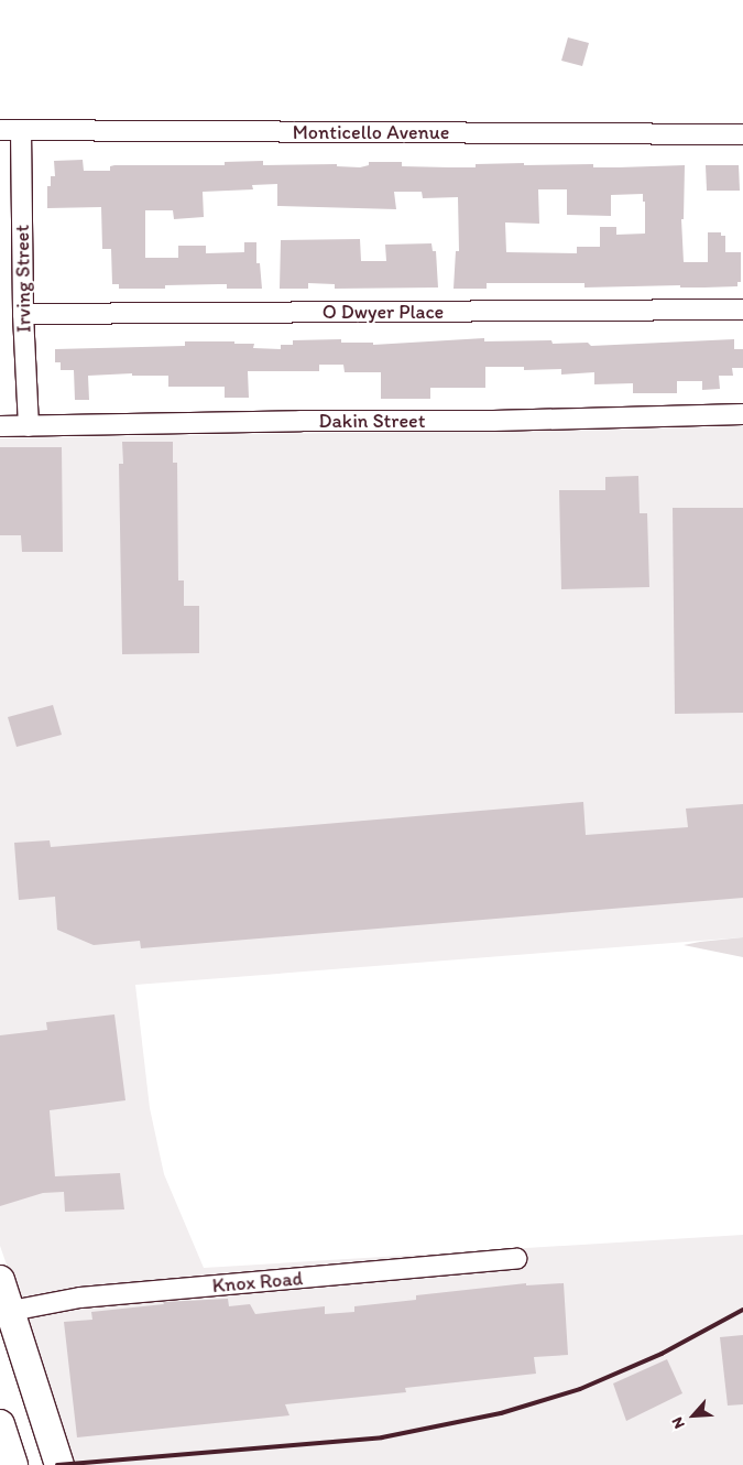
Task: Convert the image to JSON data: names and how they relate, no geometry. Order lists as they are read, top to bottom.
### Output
{
  "streets": {
    "street": [
      "Monticello Avenue",
      "Irving Street",
      "O Dwyer Place",
      "Dakin Street",
      "Knox Road"
    ]
  },
  "crossings": [
    ["Monticello Avenue", "Irving Street"],
    ["Irving Street", "O Dwyer Place"],
    ["Irving Street", "Dakin Street"]
  ],
  "north": "bottom left"
}
